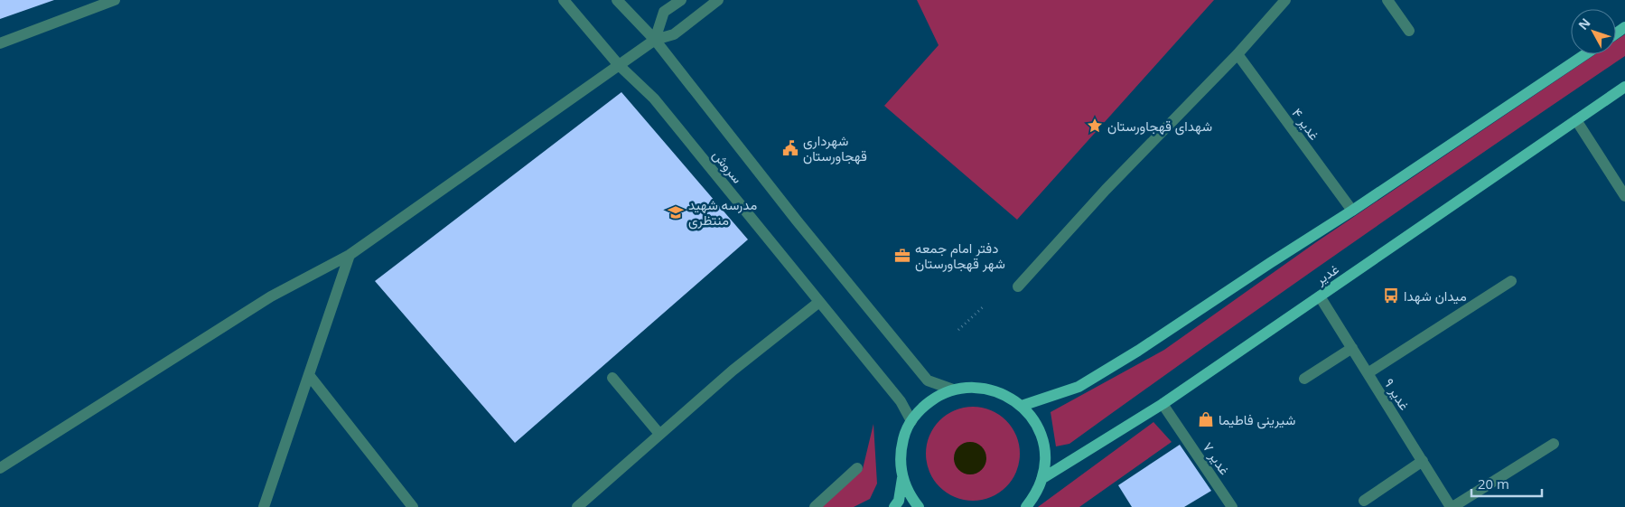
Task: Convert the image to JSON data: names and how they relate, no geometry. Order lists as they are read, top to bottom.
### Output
{
  "streets": {
    "main road": ["غدیر"],
    "street": [
      "غدیر ۴",
      "سروش",
      "غدیر ۹",
      "غدیر ۷"
    ]
  },
  "crossings": [
    ["غدیر", "غدیر ۹"],
    ["غدیر", "غدیر ۷"]
  ],
  "places": {
    "place": ["شهدای قهجاورستان"],
    "public building": ["شهرداری قهجاورستان"],
    "school or university": ["مدرسه شهید منتظری"],
    "office": ["دفتر امام جمعه شهر قهجاورستان"],
    "bus stop": ["میدان شهدا"],
    "shop": ["شیرینی فاطیما"]
  },
  "scale_bar": "20 m",
  "north": "top left"
}
